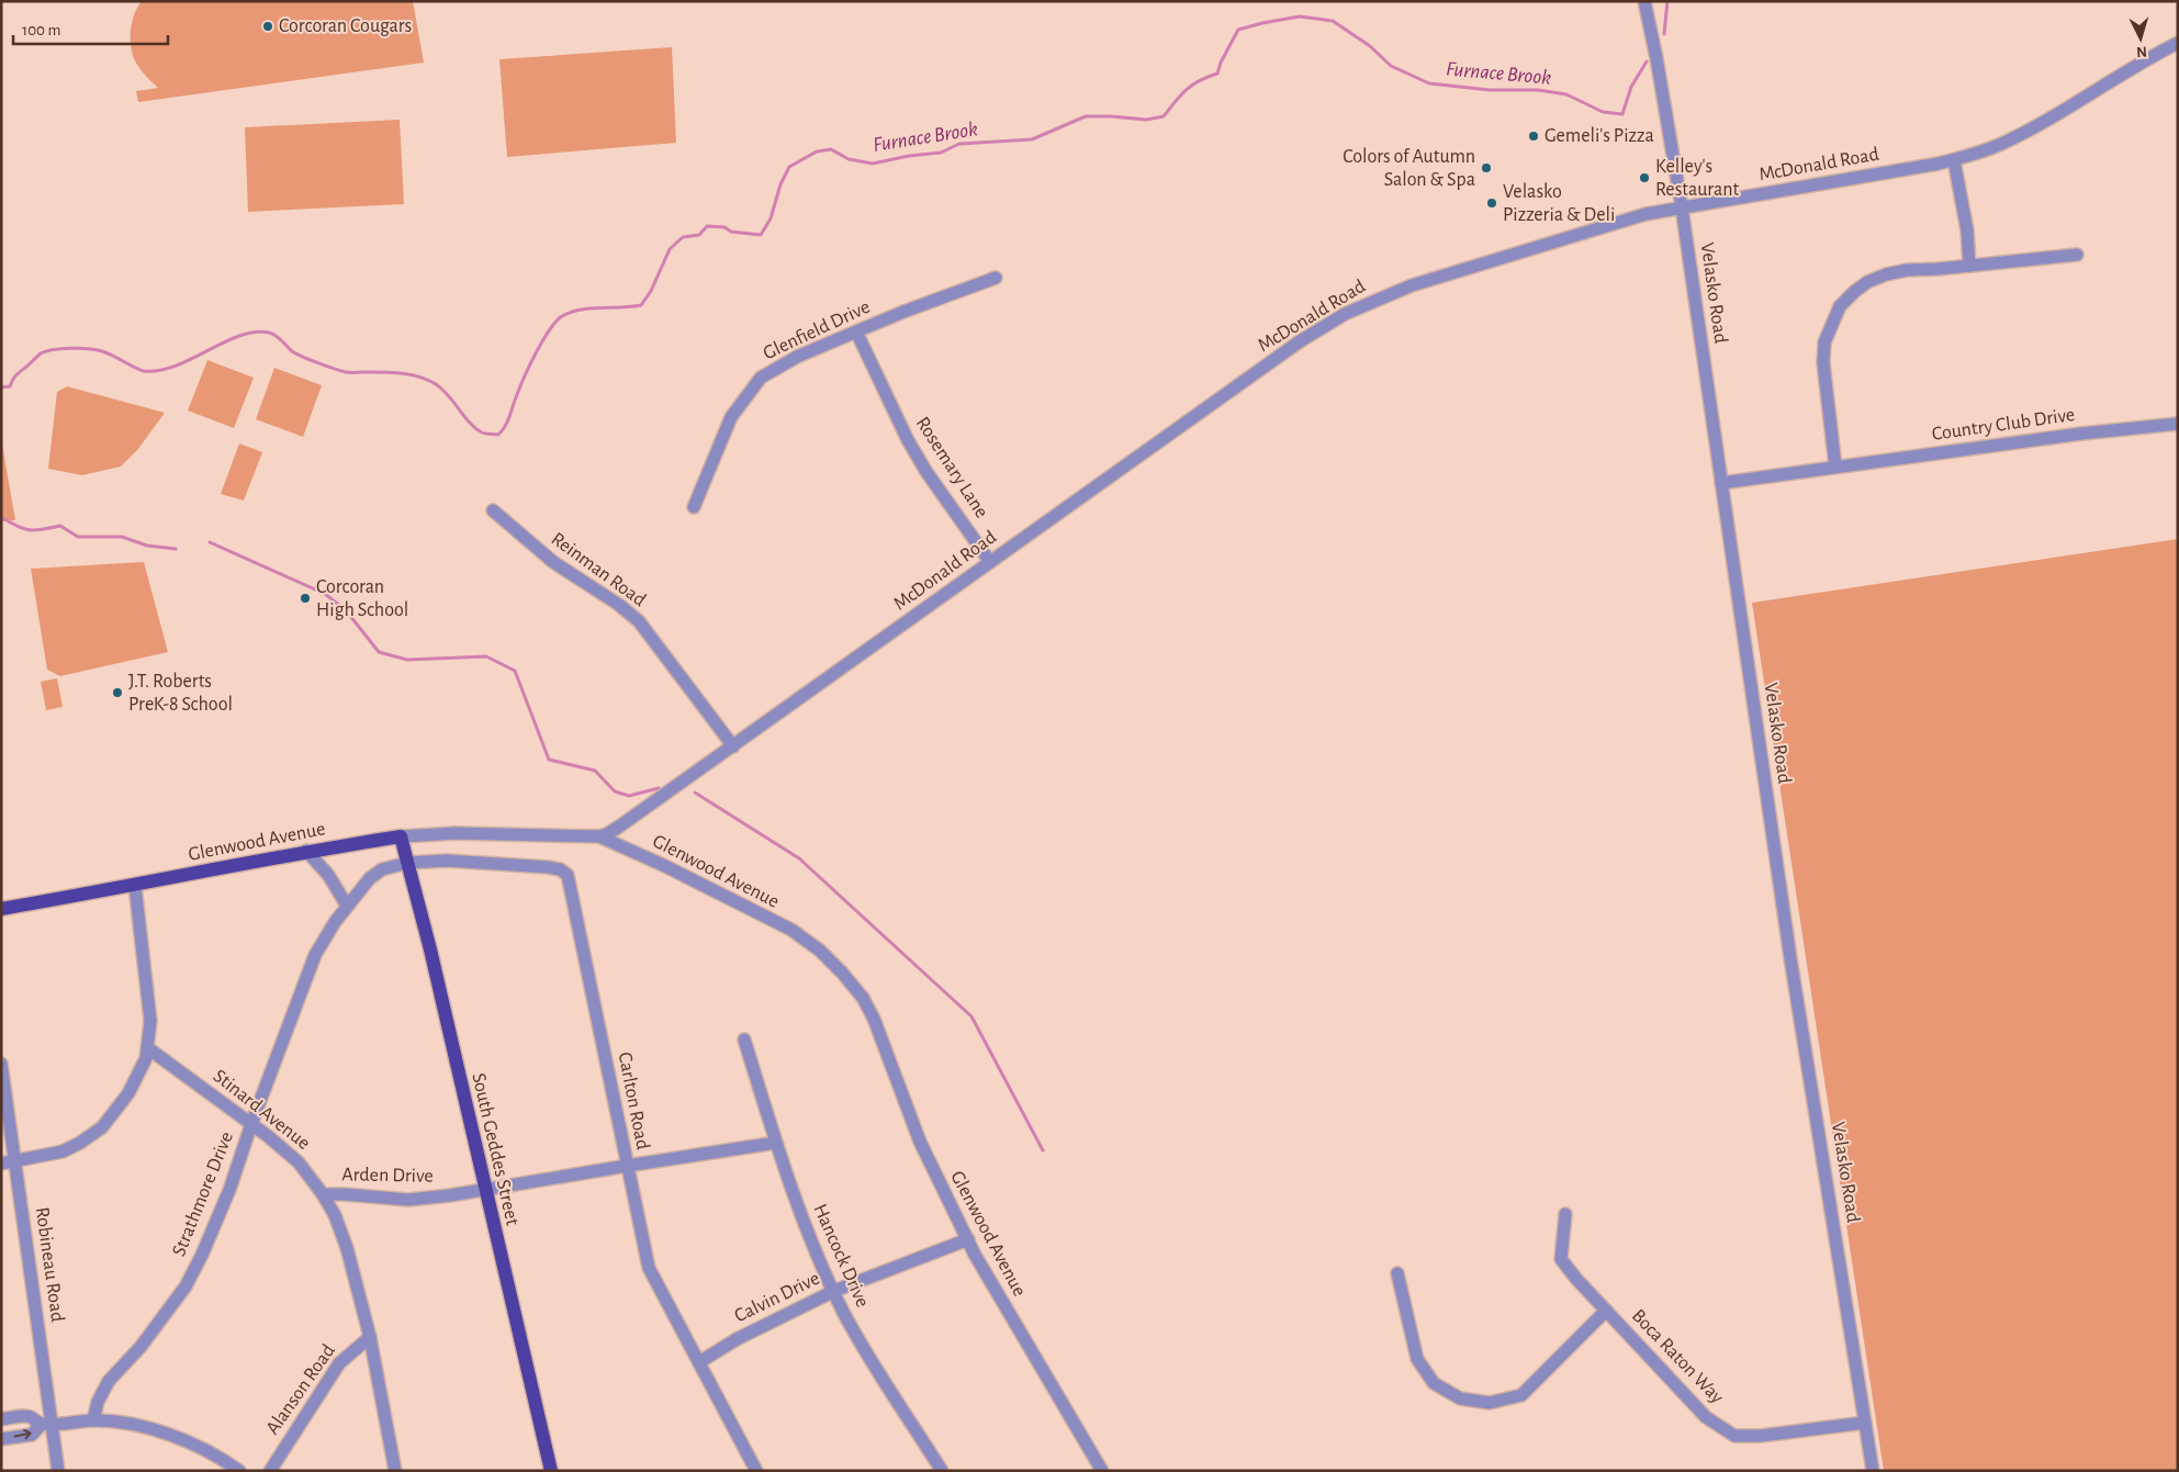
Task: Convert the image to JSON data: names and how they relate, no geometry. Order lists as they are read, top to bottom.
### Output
{
  "streets": {
    "main road": ["Glenwood Avenue", "South Geddes Street"],
    "street": [
      "McDonald Road",
      "Velasko Road",
      "Glenfield Drive",
      "Country Club Drive",
      "Rosemary Lane",
      "Reinman Road",
      "Carlton Road",
      "Stinard Avenue",
      "Arden Drive",
      "Strathmore Drive",
      "Hancock Drive",
      "Robineau Road",
      "Calvin Drive",
      "Boca Raton Way",
      "Alanson Road"
    ]
  },
  "crossings": [
    ["McDonald Road", "Velasko Road"],
    ["McDonald Road", "Rosemary Lane"],
    ["McDonald Road", "Reinman Road"],
    ["McDonald Road", "Glenwood Avenue"],
    ["Velasko Road", "Country Club Drive"],
    ["Velasko Road", "Boca Raton Way"],
    ["Glenfield Drive", "Rosemary Lane"],
    ["Glenwood Avenue", "South Geddes Street"],
    ["Glenwood Avenue", "Calvin Drive"],
    ["Carlton Road", "South Geddes Street"],
    ["Carlton Road", "Arden Drive"],
    ["Carlton Road", "Strathmore Drive"],
    ["Carlton Road", "Calvin Drive"],
    ["Stinard Avenue", "Arden Drive"],
    ["Stinard Avenue", "Strathmore Drive"],
    ["Stinard Avenue", "Alanson Road"],
    ["South Geddes Street", "Arden Drive"],
    ["South Geddes Street", "Strathmore Drive"],
    ["Arden Drive", "Hancock Drive"],
    ["Hancock Drive", "Calvin Drive"]
  ],
  "water": ["Furnace Brook"],
  "places": [
    "Corcoran Cougars",
    "Gemeli's Pizza",
    "Colors of Autumn Salon & Spa",
    "Kelley's Restaurant",
    "Velasko Pizzeria & Deli",
    "Corcoran High School",
    "J.T. Roberts PreK-8 School"
  ],
  "scale_bar": "100 m",
  "north": "bottom"
}
